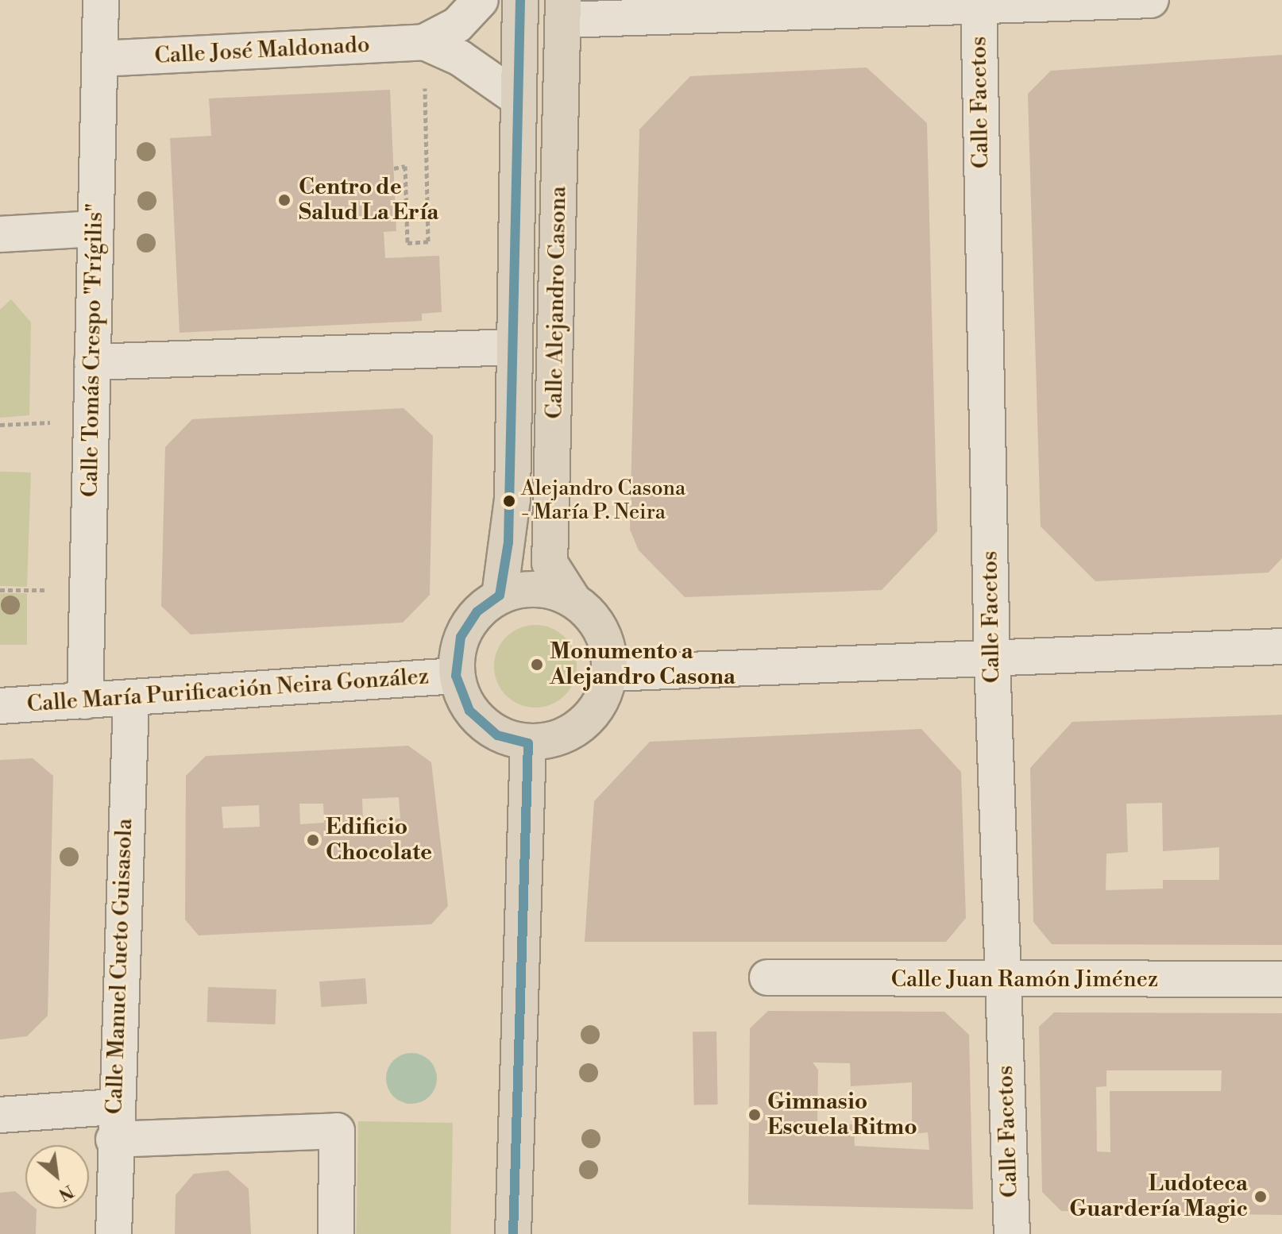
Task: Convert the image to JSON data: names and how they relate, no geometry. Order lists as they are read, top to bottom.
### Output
{
  "streets": {
    "main road": ["Calle Alejandro Casona"],
    "street": [
      "Calle José Maldonado",
      "Calle Facetos",
      "Calle Tomás Crespo \"Frígilis\"",
      "Calle María Purificación Neira González",
      "Calle Manuel Cueto Guisasola",
      "Calle Juan Ramón Jiménez"
    ]
  },
  "crossings": [
    ["Calle José Maldonado", "Calle Alejandro Casona"],
    ["Calle José Maldonado", "Calle Tomás Crespo \"Frígilis\""],
    ["Calle Facetos", "Calle Juan Ramón Jiménez"],
    ["Calle Alejandro Casona", "Calle María Purificación Neira González"],
    ["Calle Tomás Crespo \"Frígilis\"", "Calle María Purificación Neira González"],
    ["Calle María Purificación Neira González", "Calle Manuel Cueto Guisasola"]
  ],
  "places": [
    "Centro de Salud La Ería",
    "Alejandro Casona - María P. Neira",
    "Monumento a Alejandro Casona",
    "Edificio Chocolate",
    "Gimnasio Escuela Ritmo",
    "Ludoteca Guardería Magic"
  ],
  "north": "bottom right"
}
